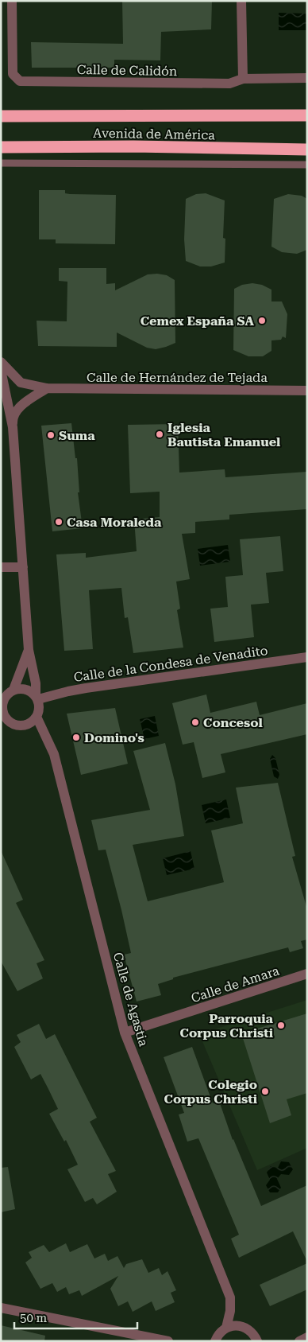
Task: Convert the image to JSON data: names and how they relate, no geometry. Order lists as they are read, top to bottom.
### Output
{
  "streets": {
    "highway": ["Avenida de América"],
    "street": [
      "Calle de Calidón",
      "Calle de Hernández de Tejada",
      "Calle de la Condesa de Venadito",
      "Calle de Amara",
      "Calle de Agastia"
    ]
  },
  "crossings": [
    ["Calle de la Condesa de Venadito", "Calle de Agastia"],
    ["Calle de Amara", "Calle de Agastia"]
  ],
  "places": [
    "Cemex España SA",
    "Iglesia Bautista Emanuel",
    "Suma",
    "Casa Moraleda",
    "Concesol",
    "Domino's",
    "Parroquia Corpus Christi",
    "Colegio Corpus Christi"
  ],
  "scale_bar": "50 m"
}
